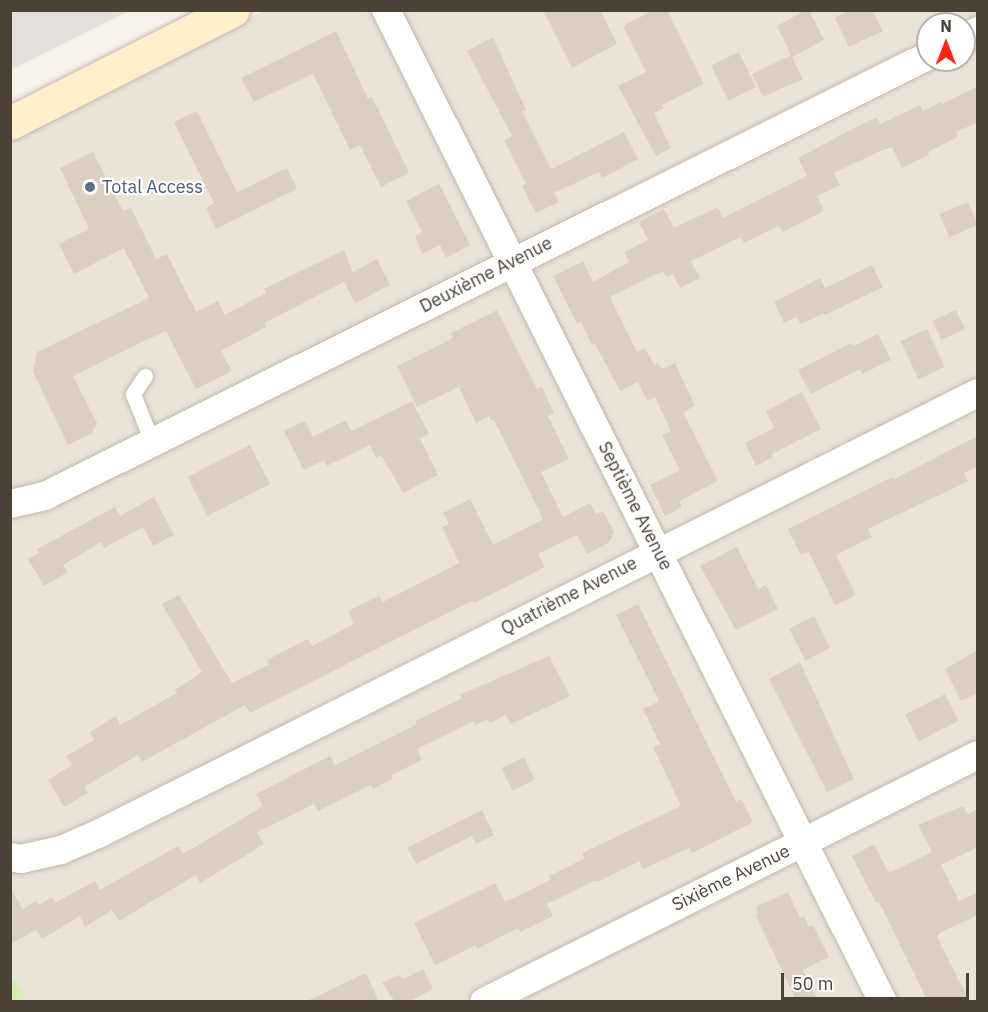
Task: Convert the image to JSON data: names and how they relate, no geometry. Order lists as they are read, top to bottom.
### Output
{
  "streets": {
    "street": [
      "Deuxième Avenue",
      "Septième Avenue",
      "Quatrième Avenue",
      "Sixième Avenue"
    ]
  },
  "crossings": [
    ["Deuxième Avenue", "Septième Avenue"],
    ["Septième Avenue", "Quatrième Avenue"],
    ["Septième Avenue", "Sixième Avenue"]
  ],
  "places": ["Total Access"],
  "scale_bar": "50 m",
  "north": "top"
}
